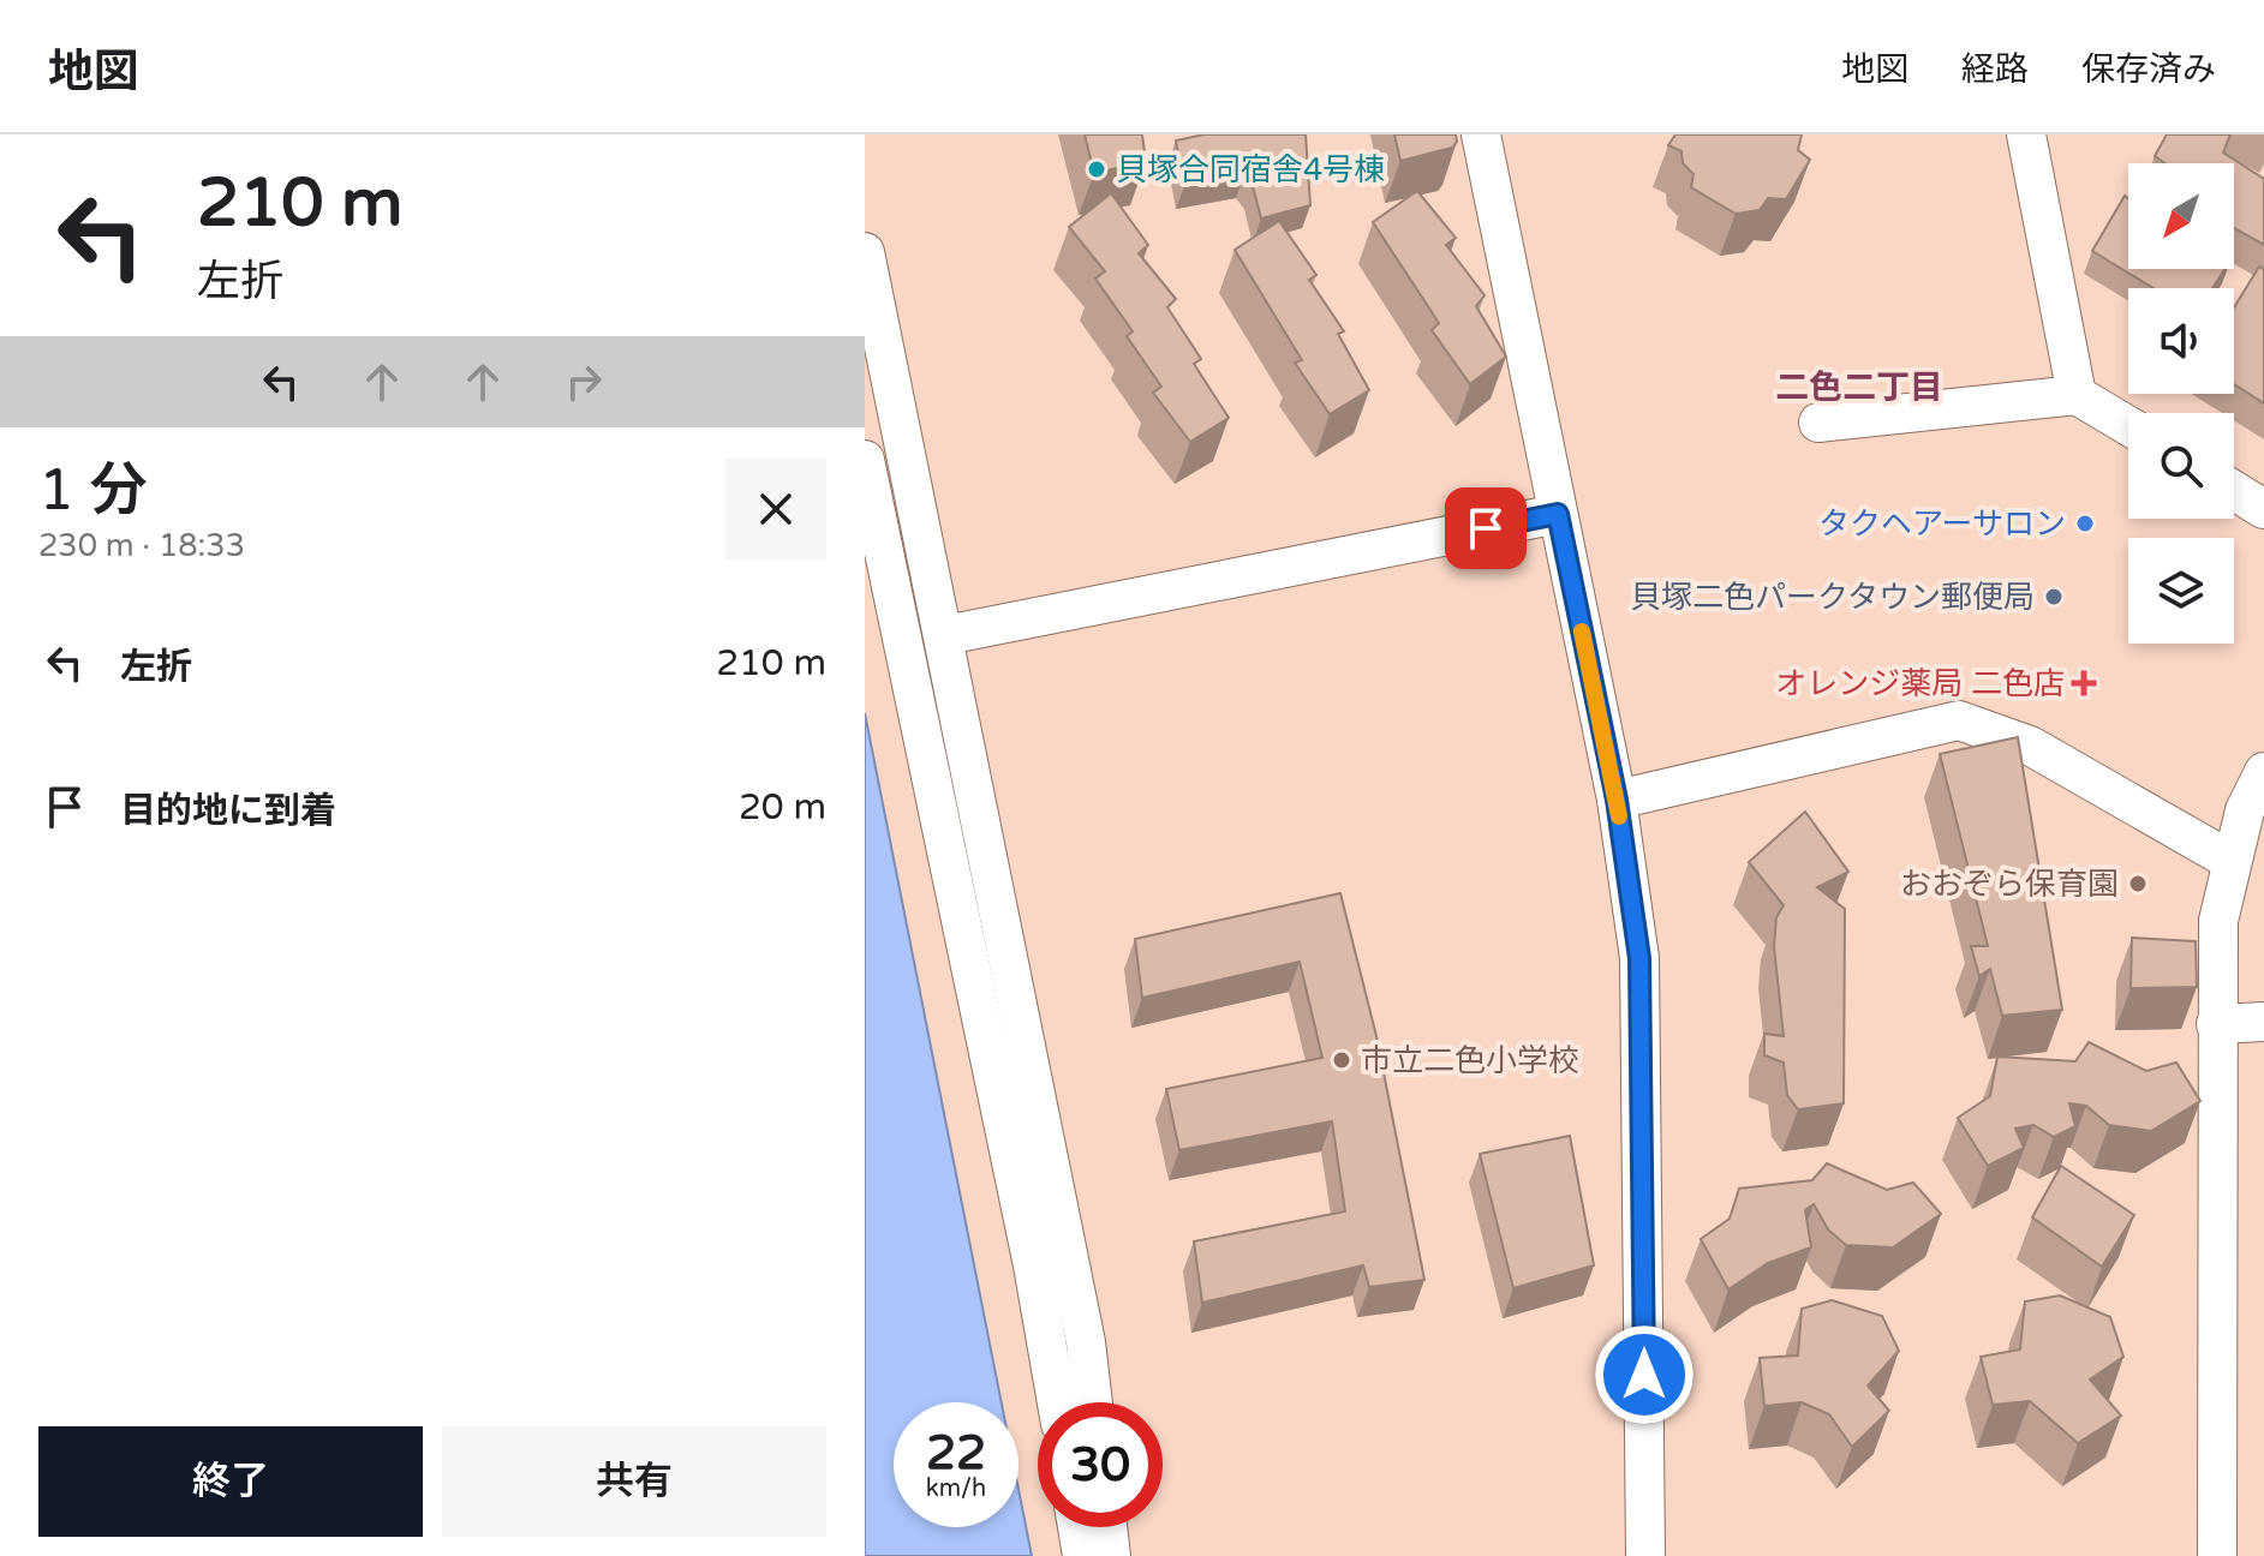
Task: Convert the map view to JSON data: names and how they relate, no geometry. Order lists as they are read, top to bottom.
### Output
{
  "districts": ["二色二丁目"],
  "places": {
    "other": [
      "貝塚合同宿舎4号棟",
      "タクヘアーサロン",
      "貝塚二色パークタウン郵便局",
      "おおぞら保育園",
      "市立二色小学校"
    ],
    "health": ["オレンジ薬局 二色店"]
  },
  "north": "bottom left",
  "page": {
    "header": "地図",
    "nav": ["地図", "経路", "保存済み"],
    "turn": ["210 m", "左折"],
    "heading": ["1 分", "230 m · 18:33"],
    "list": [
      {
        "name": "左折",
        "value": "210 m"
      },
      {
        "name": "目的地に到着",
        "value": "20 m"
      }
    ],
    "speed": "22 km/h",
    "limit": "30",
    "buttons": ["終了", "共有"]
  }
}
